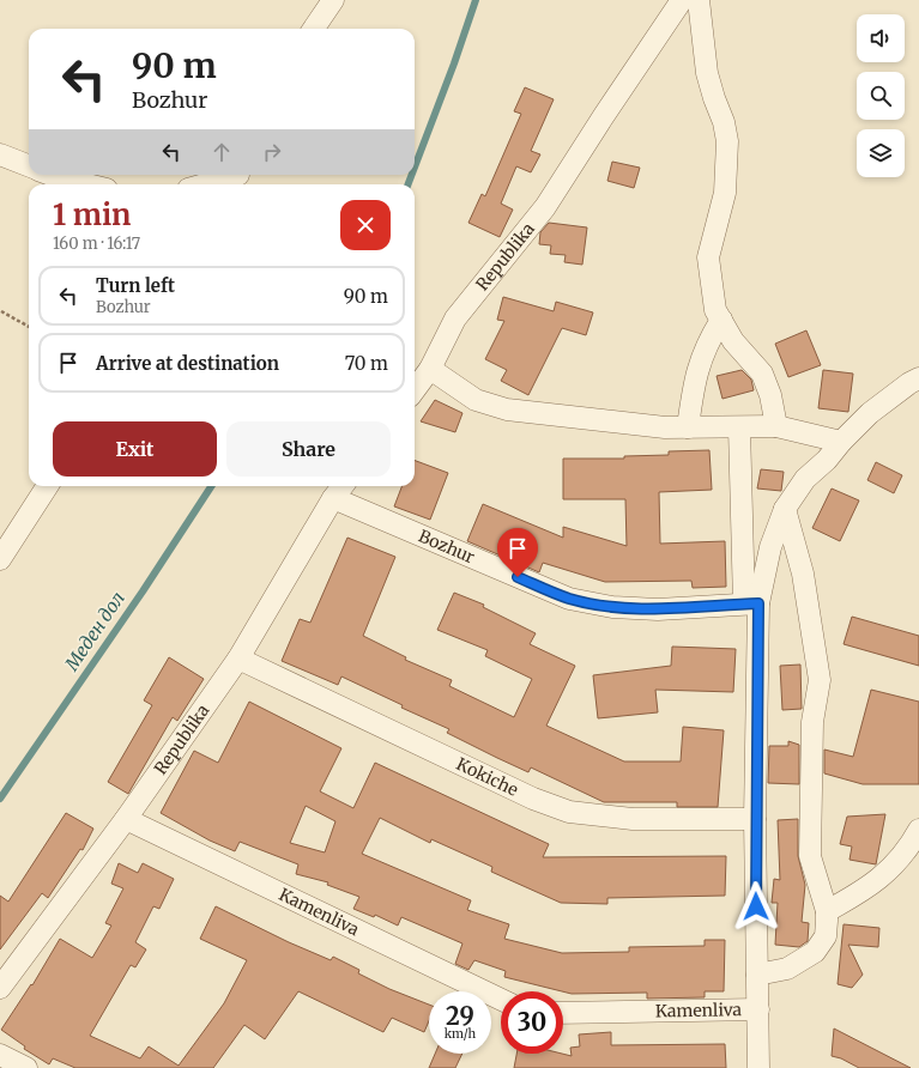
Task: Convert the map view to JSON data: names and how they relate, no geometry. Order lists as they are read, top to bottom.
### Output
{
  "streets": {
    "street": [
      "Republika",
      "Bozhur",
      "Kokiche",
      "Kamenliva"
    ]
  },
  "crossings": [
    ["Republika", "Bozhur"],
    ["Republika", "Kokiche"],
    ["Republika", "Kamenliva"]
  ],
  "water": ["Меден дол"],
  "page": {
    "turn": ["90 m", "Bozhur"],
    "heading": ["1 min", "160 m · 16:17"],
    "list": [
      {
        "name": "Turn left",
        "note": "Bozhur",
        "value": "90 m"
      },
      {
        "name": "Arrive at destination",
        "value": "70 m"
      }
    ],
    "buttons": ["Exit", "Share"],
    "speed": "29 km/h",
    "limit": "30"
  }
}
